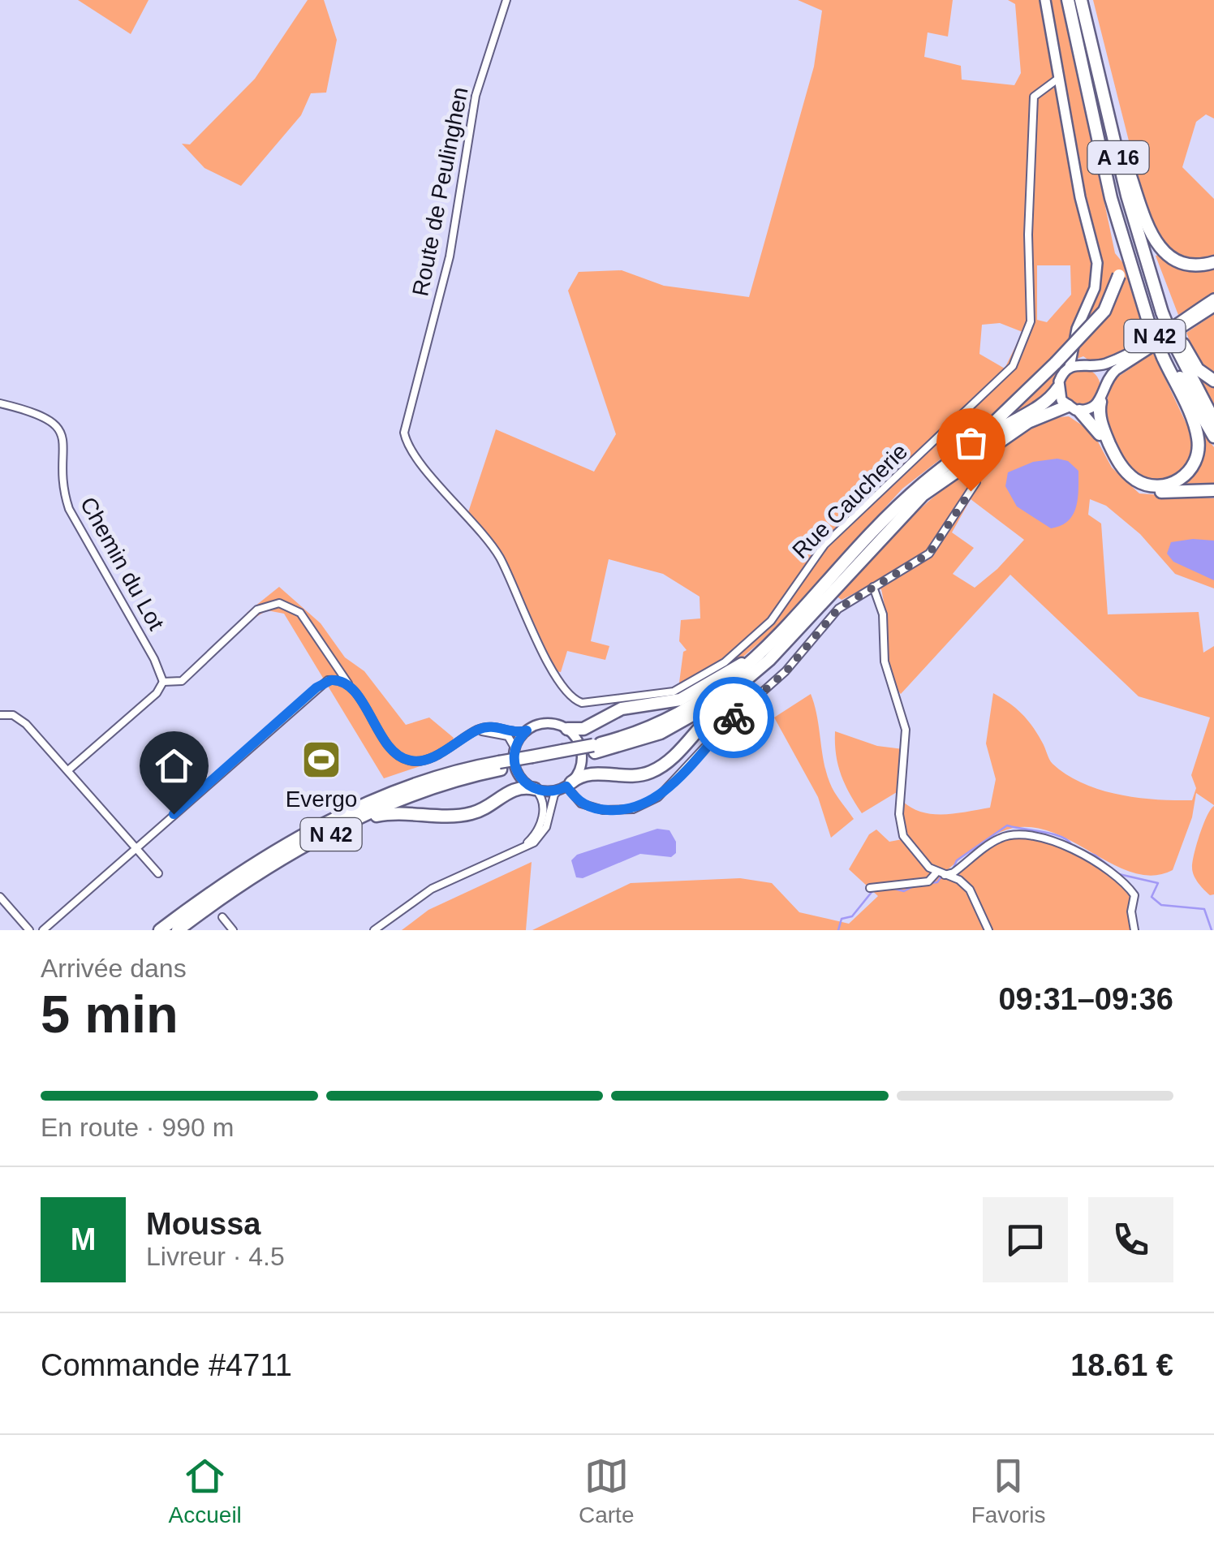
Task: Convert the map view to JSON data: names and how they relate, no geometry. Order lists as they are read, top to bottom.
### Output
{
  "streets": {
    "highway": ["A 16", "N 42"],
    "street": ["Route de Peulinghen", "Rue Caucherie", "Chemin du Lot"]
  },
  "crossings": [
    ["Route de Peulinghen", "Rue Caucherie"]
  ],
  "places": {
    "sports": ["Evergo"]
  },
  "page": {
    "heading": ["5 min", "Arrivée dans", "09:31–09:36"],
    "panel": [
      "Moussa",
      "Livreur · 4.5",
      "Commande #4711",
      "18.61 €"
    ],
    "bar": "En route · 990 m",
    "round": "M",
    "tabs": ["Accueil", "Carte", "Favoris"]
  }
}
